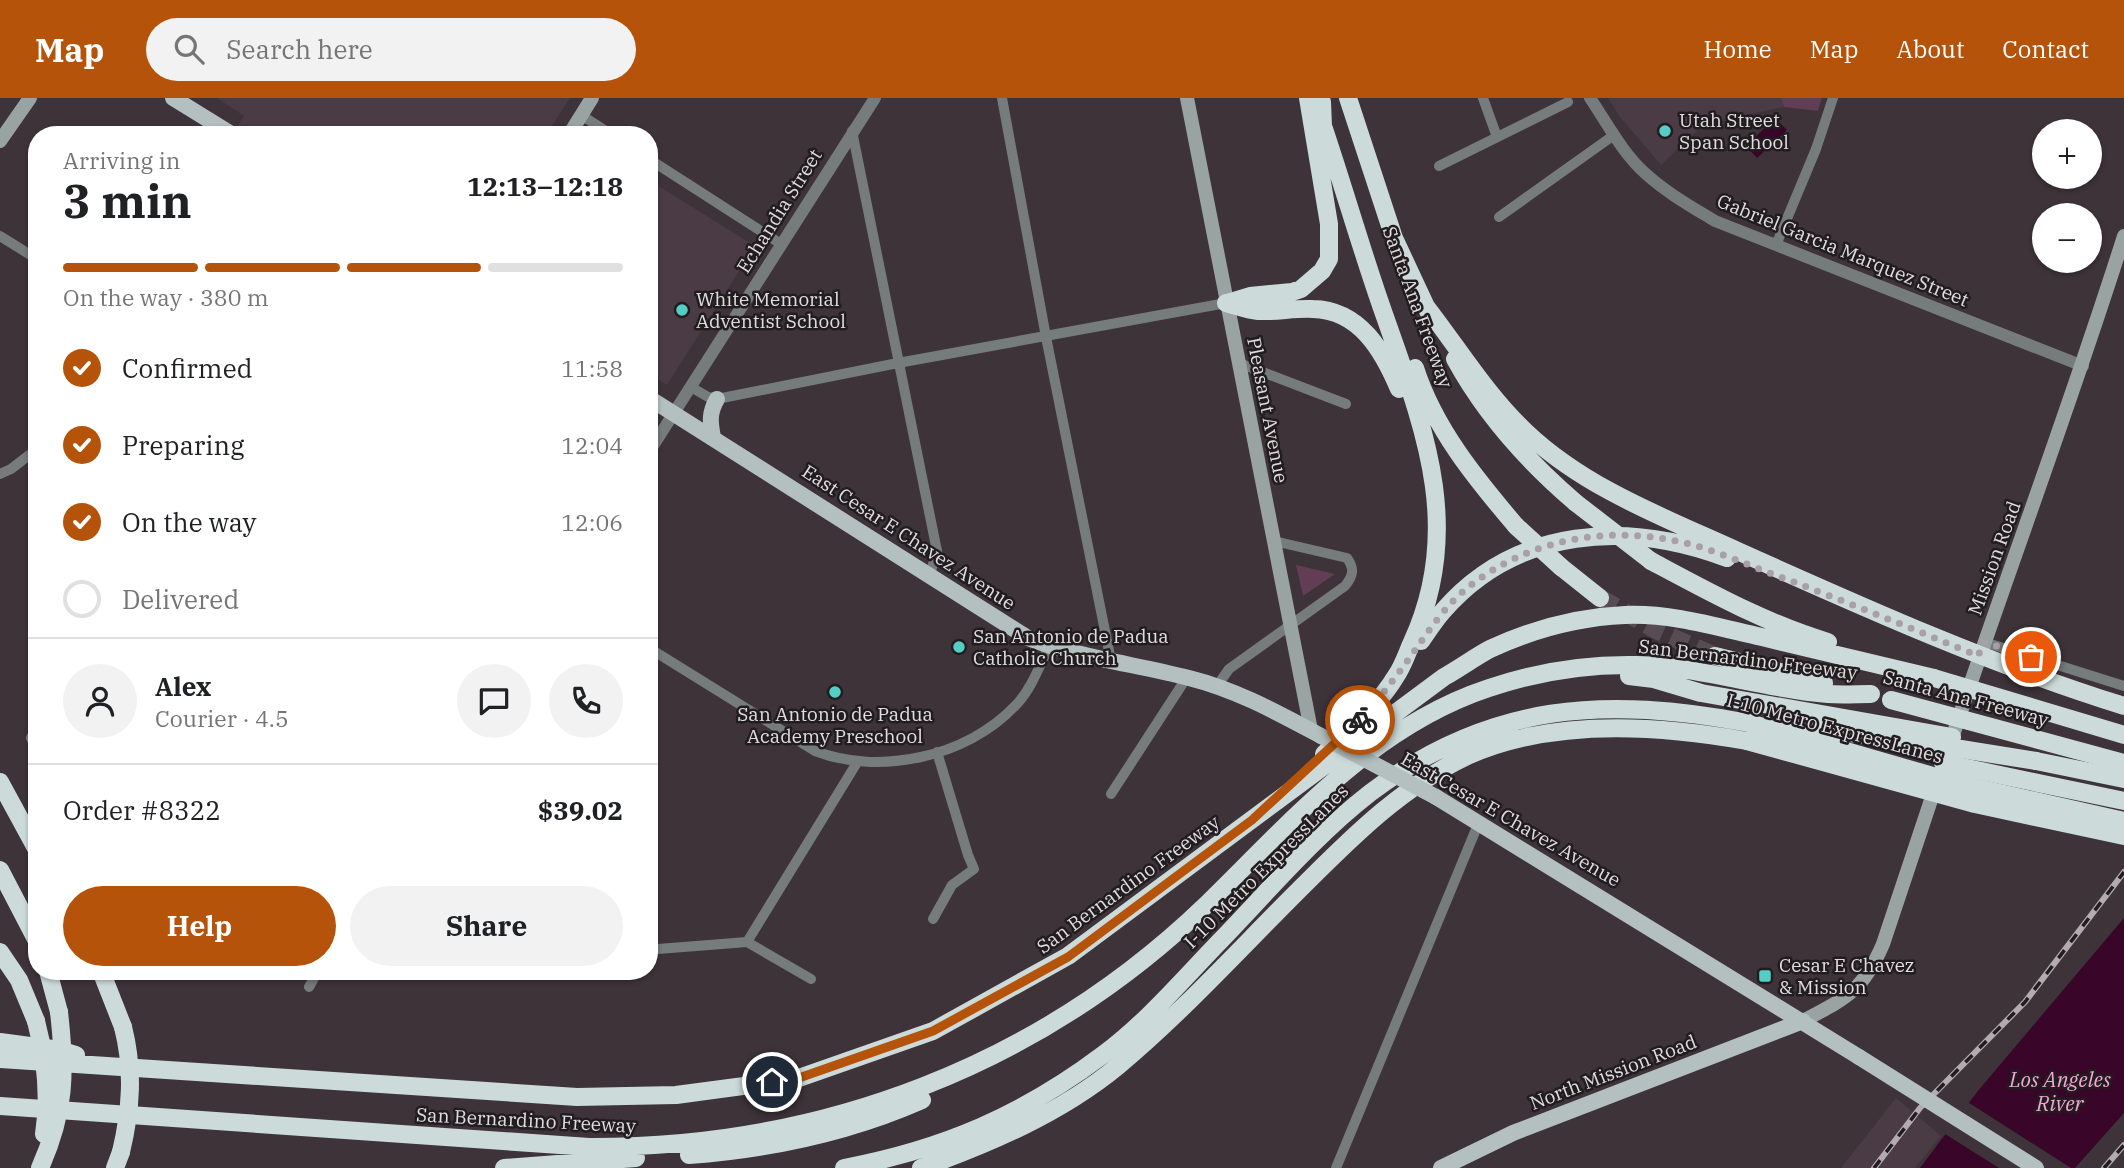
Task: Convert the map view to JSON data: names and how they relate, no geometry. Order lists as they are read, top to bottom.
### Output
{
  "streets": {
    "highway": ["Santa Ana Freeway", "San Bernardino Freeway", "I-10 Metro ExpressLanes"],
    "main road": [
      "Pleasant Avenue",
      "East Cesar E Chavez Avenue",
      "Mission Road",
      "North Mission Road"
    ],
    "street": ["Echandia Street", "Gabriel Garcia Marquez Street"]
  },
  "crossings": [
    ["Echandia Street", "East Cesar E Chavez Avenue"],
    ["Gabriel Garcia Marquez Street", "Mission Road"],
    ["Santa Ana Freeway", "San Bernardino Freeway"],
    ["Pleasant Avenue", "East Cesar E Chavez Avenue"],
    ["East Cesar E Chavez Avenue", "Mission Road"],
    ["East Cesar E Chavez Avenue", "North Mission Road"],
    ["Mission Road", "North Mission Road"]
  ],
  "water": ["Los Angeles River"],
  "places": {
    "other": [
      "Utah Street Span School",
      "White Memorial Adventist School",
      "San Antonio de Padua Catholic Church",
      "San Antonio de Padua Academy Preschool"
    ],
    "transit": ["Cesar E Chavez & Mission"]
  },
  "page": {
    "header": "Map",
    "search": "Search here",
    "nav": [
      "Home",
      "Map",
      "About",
      "Contact"
    ],
    "map_buttons": ["+", "−"],
    "heading": ["3 min", "Arriving in", "12:13–12:18"],
    "panel": [
      "Alex",
      "Courier · 4.5",
      "Order #8322",
      "$39.02"
    ],
    "bar": "On the way · 380 m",
    "list": [
      ["Confirmed", "11:58"],
      ["Preparing", "12:04"],
      ["On the way", "12:06"],
      "Delivered"
    ],
    "buttons": ["Help", "Share"]
  }
}
